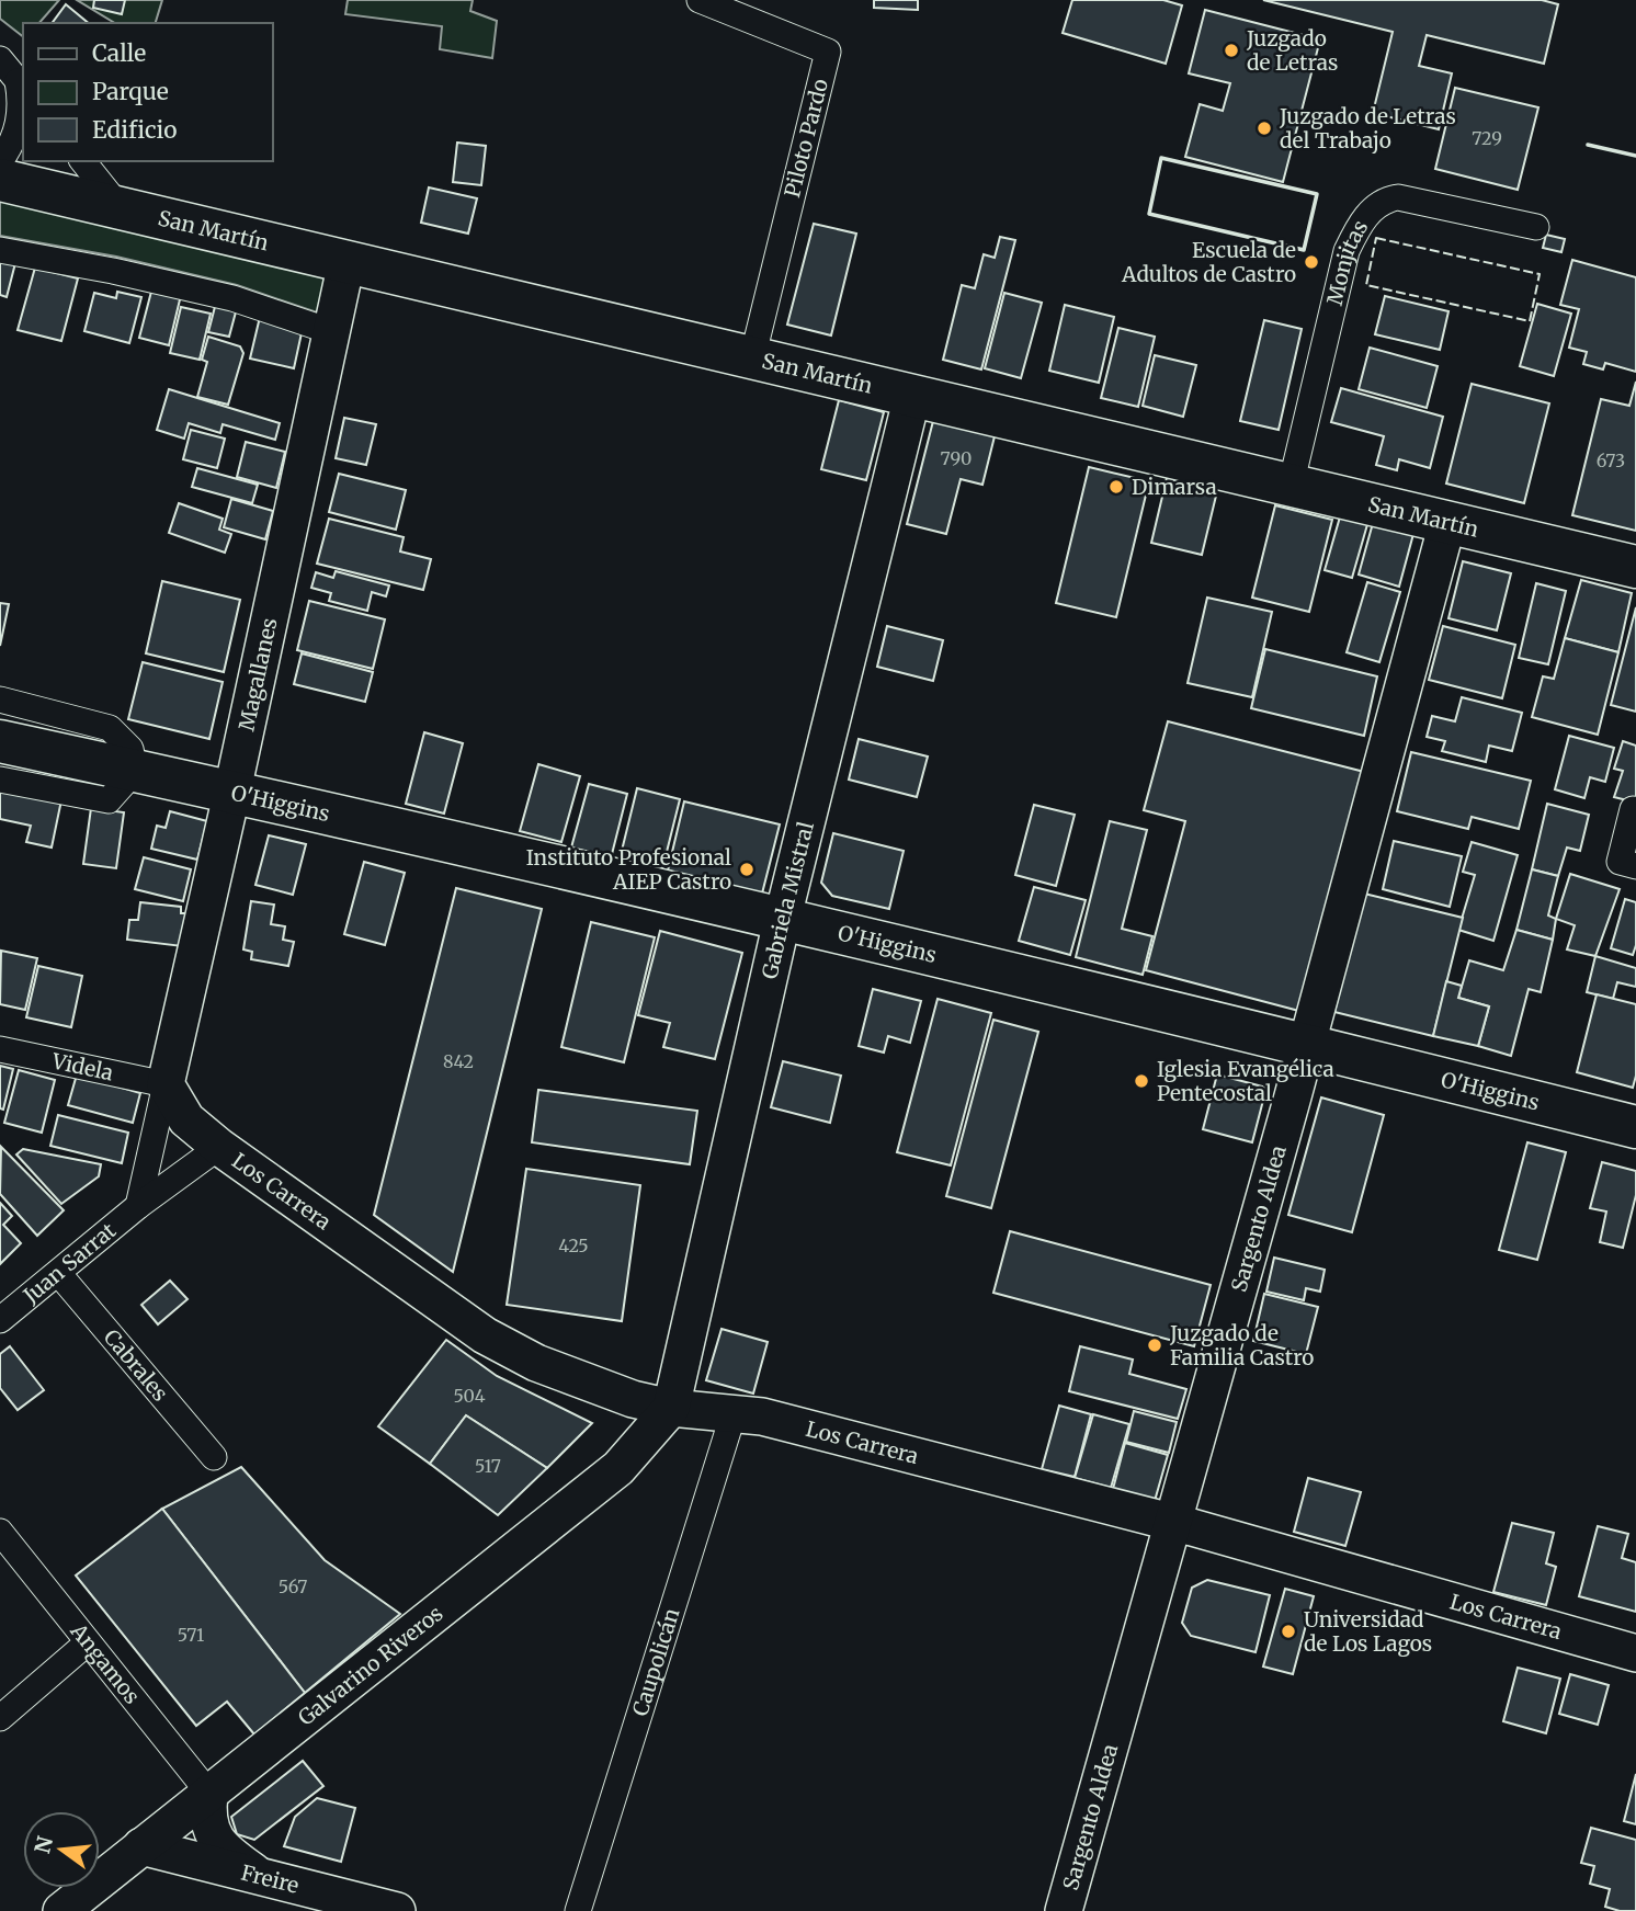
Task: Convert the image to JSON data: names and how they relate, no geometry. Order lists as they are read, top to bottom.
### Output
{
  "streets": {
    "highway": ["San Martín", "O'Higgins"],
    "main road": [
      "Magallanes",
      "Gabriela Mistral",
      "Los Carrera",
      "Sargento Aldea",
      "Galvarino Riveros",
      "Freire"
    ],
    "street": [
      "Piloto Pardo",
      "Monjitas",
      "Videla",
      "Juan Sarrat",
      "Cabrales",
      "Caupolicán",
      "Angamos"
    ]
  },
  "crossings": [
    ["Piloto Pardo", "San Martín"],
    ["San Martín", "Monjitas"],
    ["San Martín", "Magallanes"],
    ["San Martín", "Gabriela Mistral"],
    ["San Martín", "Sargento Aldea"],
    ["Magallanes", "O'Higgins"],
    ["Magallanes", "Videla"],
    ["Magallanes", "Los Carrera"],
    ["O'Higgins", "Gabriela Mistral"],
    ["O'Higgins", "Sargento Aldea"],
    ["Gabriela Mistral", "Los Carrera"],
    ["Gabriela Mistral", "Galvarino Riveros"],
    ["Videla", "Los Carrera"],
    ["Los Carrera", "Sargento Aldea"],
    ["Los Carrera", "Juan Sarrat"],
    ["Los Carrera", "Caupolicán"],
    ["Los Carrera", "Galvarino Riveros"],
    ["Juan Sarrat", "Cabrales"],
    ["Angamos", "Galvarino Riveros"],
    ["Galvarino Riveros", "Freire"]
  ],
  "places": [
    "Juzgado de Letras",
    "Juzgado de Letras del Trabajo",
    "Escuela de Adultos de Castro",
    "Dimarsa",
    "Instituto Profesional AIEP Castro",
    "Iglesia Evangélica Pentecostal",
    "Juzgado de Familia Castro",
    "Universidad de Los Lagos"
  ],
  "house_numbers": [
    "729",
    "790",
    "673",
    "842",
    "425",
    "504",
    "517",
    "567",
    "571"
  ],
  "legend": ["Calle", "Parque", "Edificio"],
  "north": "left"
}
